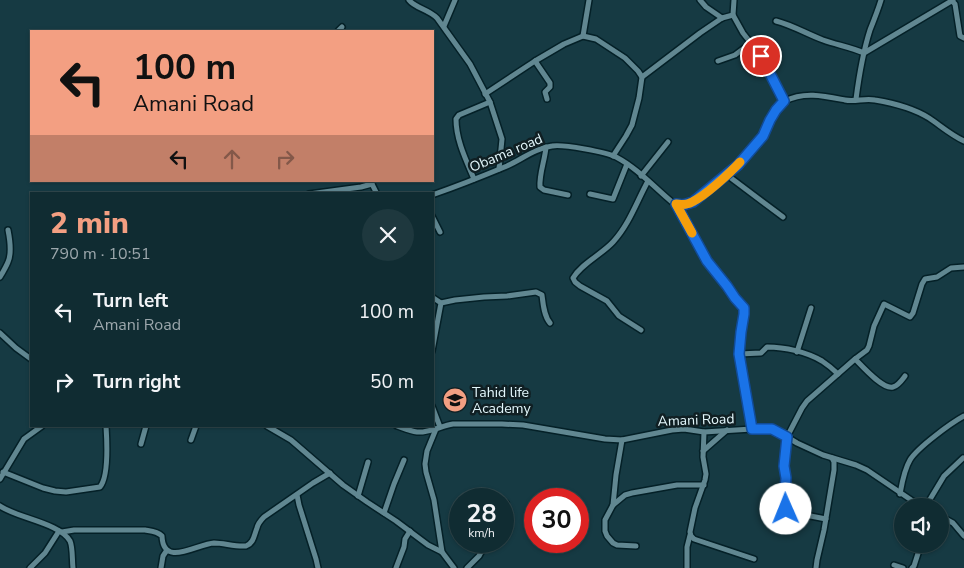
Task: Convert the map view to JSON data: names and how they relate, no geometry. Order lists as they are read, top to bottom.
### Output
{
  "streets": {
    "street": ["Obama road", "Amani Road"]
  },
  "places": {
    "school or university": ["Tahid life Academy"]
  },
  "page": {
    "turn": ["100 m", "Amani Road"],
    "heading": ["2 min", "790 m · 10:51"],
    "list": [
      {
        "name": "Turn left",
        "note": "Amani Road",
        "value": "100 m"
      },
      {
        "name": "Turn right",
        "value": "50 m"
      }
    ],
    "speed": "28 km/h",
    "limit": "30"
  }
}
